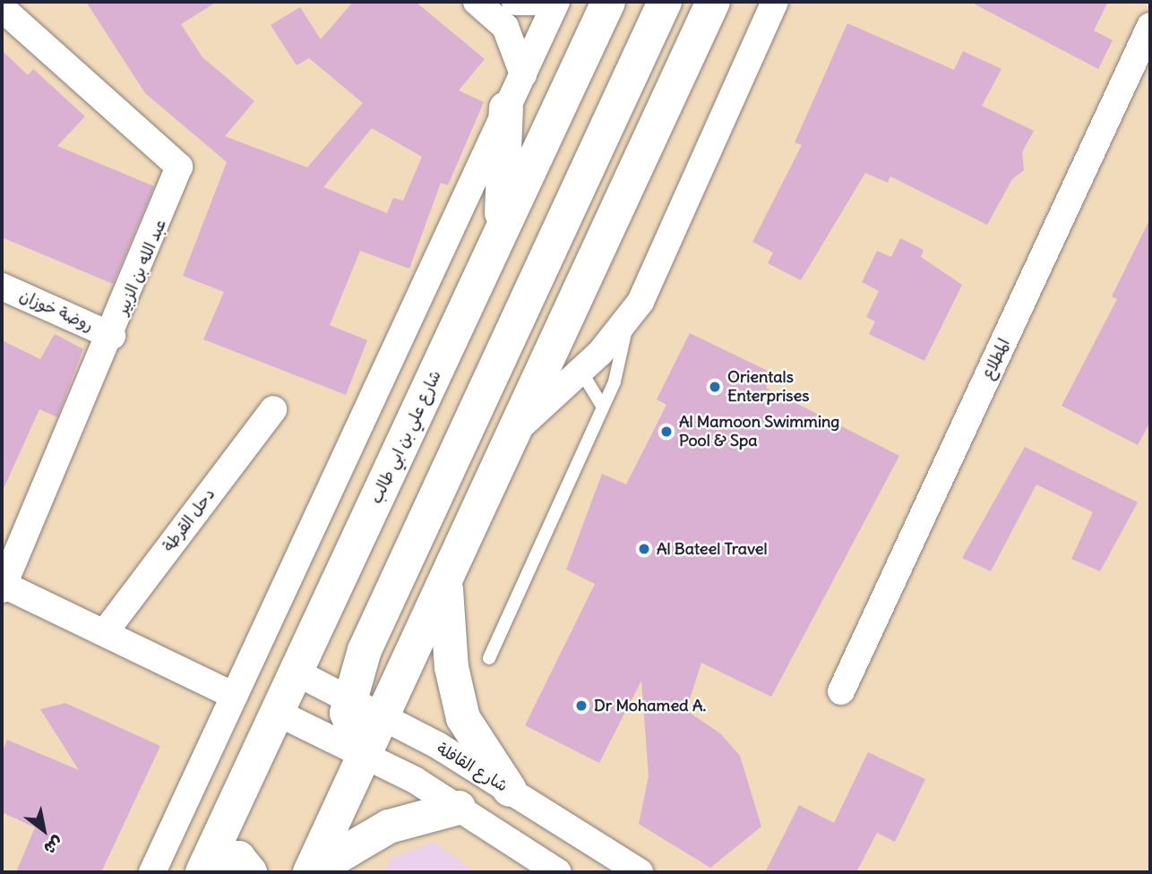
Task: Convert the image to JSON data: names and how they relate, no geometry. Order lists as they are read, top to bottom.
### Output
{
  "streets": {
    "main road": ["شارع علي بن ابي طالب"],
    "street": [
      "عبد الله بن الزبير",
      "روضة خوزان",
      "المطلاع",
      "دحل القرطة",
      "شارع القافلة"
    ]
  },
  "crossings": [
    ["عبد الله بن الزبير", "روضة خوزان"],
    ["شارع علي بن ابي طالب", "شارع القافلة"]
  ],
  "places": [
    "Orientals Enterprises",
    "Al Mamoon Swimming Pool & Spa",
    "Al Bateel Travel",
    "Dr Mohamed A."
  ],
  "north": "bottom right"
}
